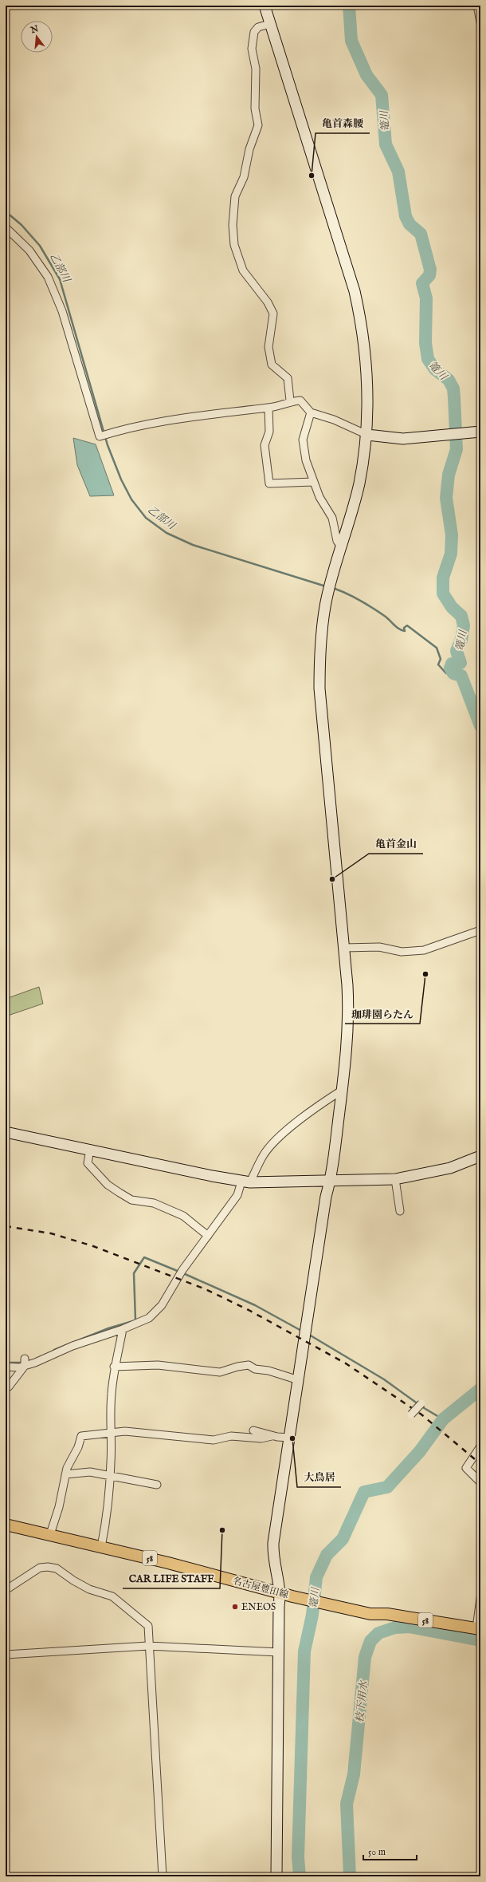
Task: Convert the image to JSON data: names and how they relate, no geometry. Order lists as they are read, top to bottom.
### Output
{
  "streets": {
    "main road": ["58", "名古屋豊田線"]
  },
  "water": ["篭川", "乙部川", "枝下用水"],
  "places": [
    "亀首森腰",
    "亀首金山",
    "珈琲園らたん",
    "大鳥居",
    "CAR LIFE STAFF",
    "ENEOS"
  ],
  "scale_bar": "50 m",
  "north": "top"
}
